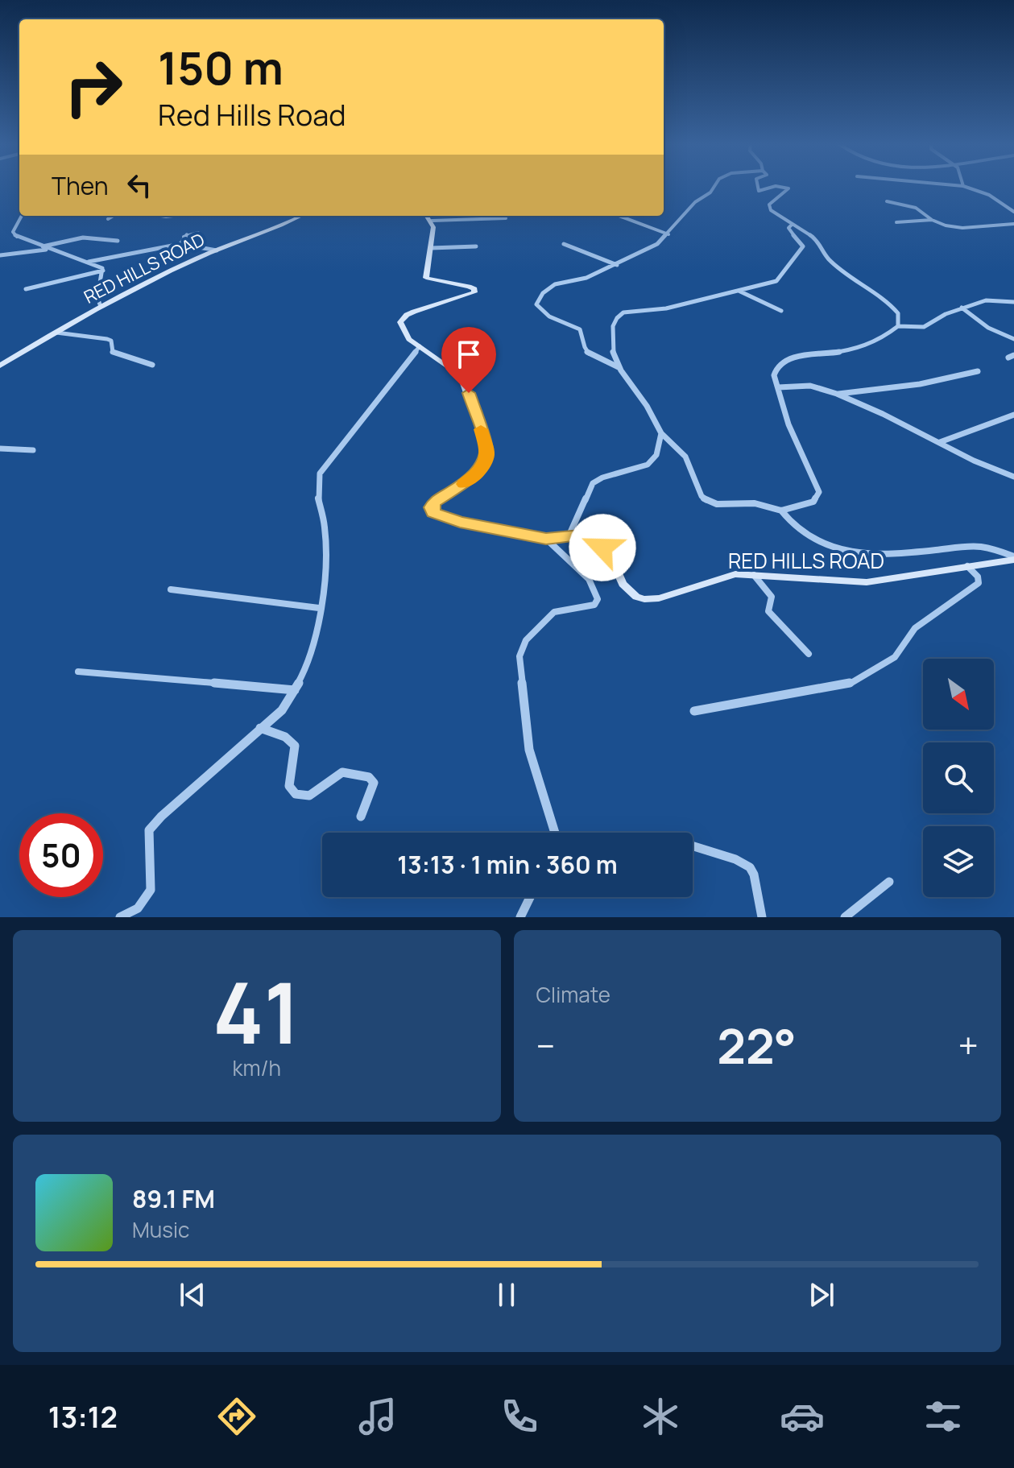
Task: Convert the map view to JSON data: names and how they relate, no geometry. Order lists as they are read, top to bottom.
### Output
{
  "streets": {
    "main road": ["RED HILLS ROAD"]
  },
  "north": "bottom right",
  "page": {
    "turn": ["150 m", "Red Hills Road"],
    "then": "Then",
    "limit": "50",
    "trip": "13:13 · 1 min · 360 m",
    "tile": [
      ["41", "km/h"],
      "Climate"
    ],
    "heat": ["−", "22°", "+"],
    "song": ["89.1 FM", "Music"],
    "tabs": "13:12"
  }
}
